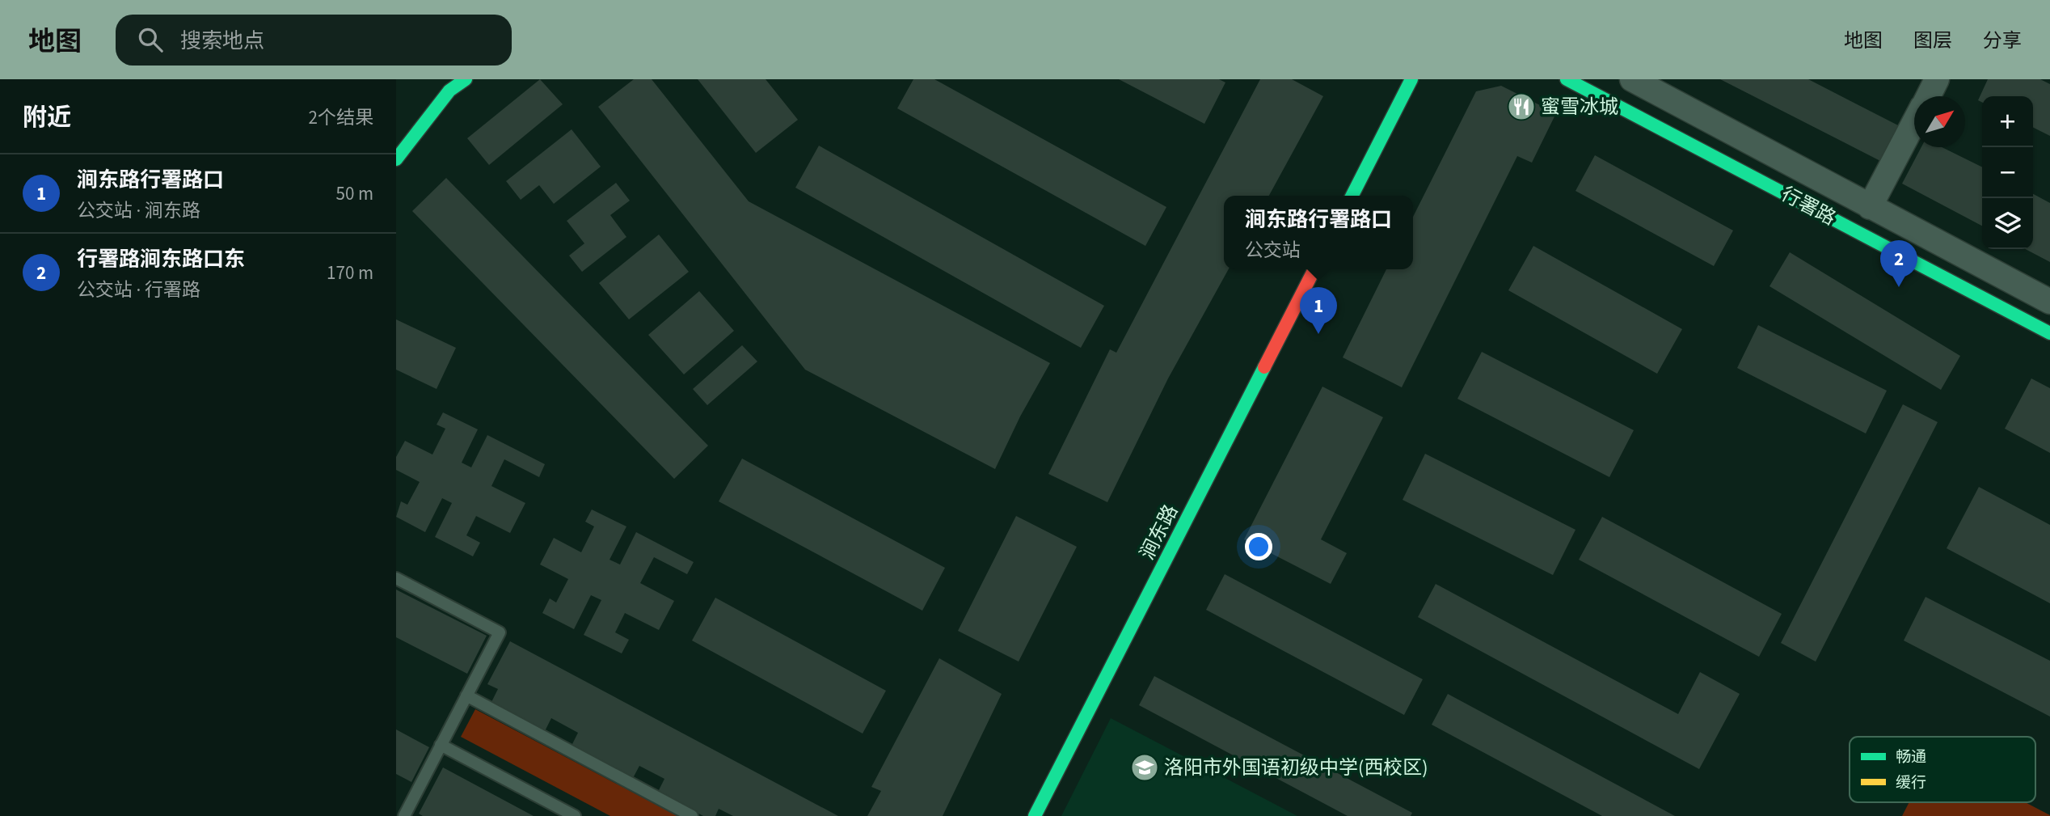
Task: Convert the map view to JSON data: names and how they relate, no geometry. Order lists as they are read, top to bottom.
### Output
{
  "streets": {
    "street": ["行署路", "涧东路"]
  },
  "places": {
    "restaurant": ["蜜雪冰城"],
    "school or university": ["洛阳市外国语初级中学(西校区)"]
  },
  "legend": ["畅通", "缓行"],
  "north": "top right",
  "page": {
    "header": "地图",
    "search": "搜索地点",
    "nav": ["地图", "图层", "分享"],
    "heading": ["附近", "2个结果"],
    "map_buttons": ["+", "−"],
    "list": [
      {
        "mark": "1",
        "name": "涧东路行署路口",
        "note": "公交站 · 涧东路",
        "value": "50 m"
      },
      {
        "mark": "2",
        "name": "行署路涧东路口东",
        "note": "公交站 · 行署路",
        "value": "170 m"
      }
    ],
    "popup": ["涧东路行署路口", "公交站"],
    "pins": ["2", "1"]
  }
}
